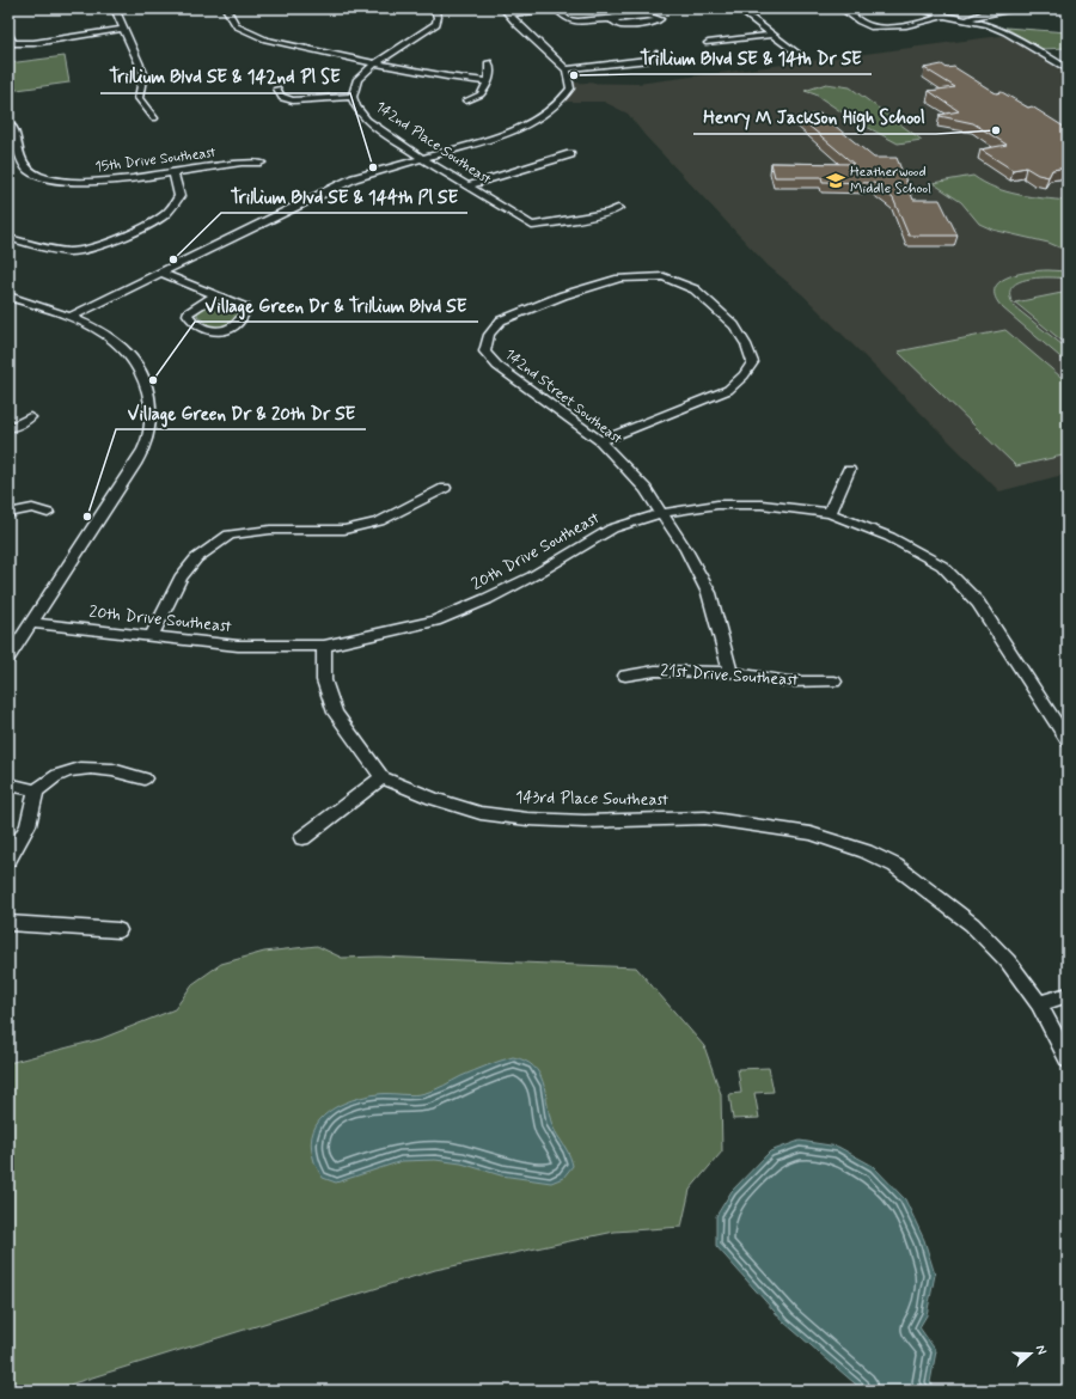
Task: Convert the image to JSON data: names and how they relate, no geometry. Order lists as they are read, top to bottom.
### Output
{
  "streets": {
    "street": [
      "142nd Place Southeast",
      "15th Drive Southeast",
      "142nd Street Southeast",
      "20th Drive Southeast",
      "21st Drive Southeast",
      "143rd Place Southeast"
    ]
  },
  "crossings": [
    ["142nd Street Southeast", "20th Drive Southeast"],
    ["142nd Street Southeast", "21st Drive Southeast"],
    ["20th Drive Southeast", "143rd Place Southeast"]
  ],
  "places": {
    "other": [
      "Trillium Blvd SE & 14th Dr SE",
      "Henry M Jackson High School",
      "Trillium Blvd SE & 142nd Pl SE",
      "Trillium Blvd SE & 144th Pl SE",
      "Village Green Dr & Trillium Blvd SE",
      "Village Green Dr & 20th Dr SE"
    ],
    "school or university": ["Heatherwood Middle School"]
  },
  "north": "right"
}
